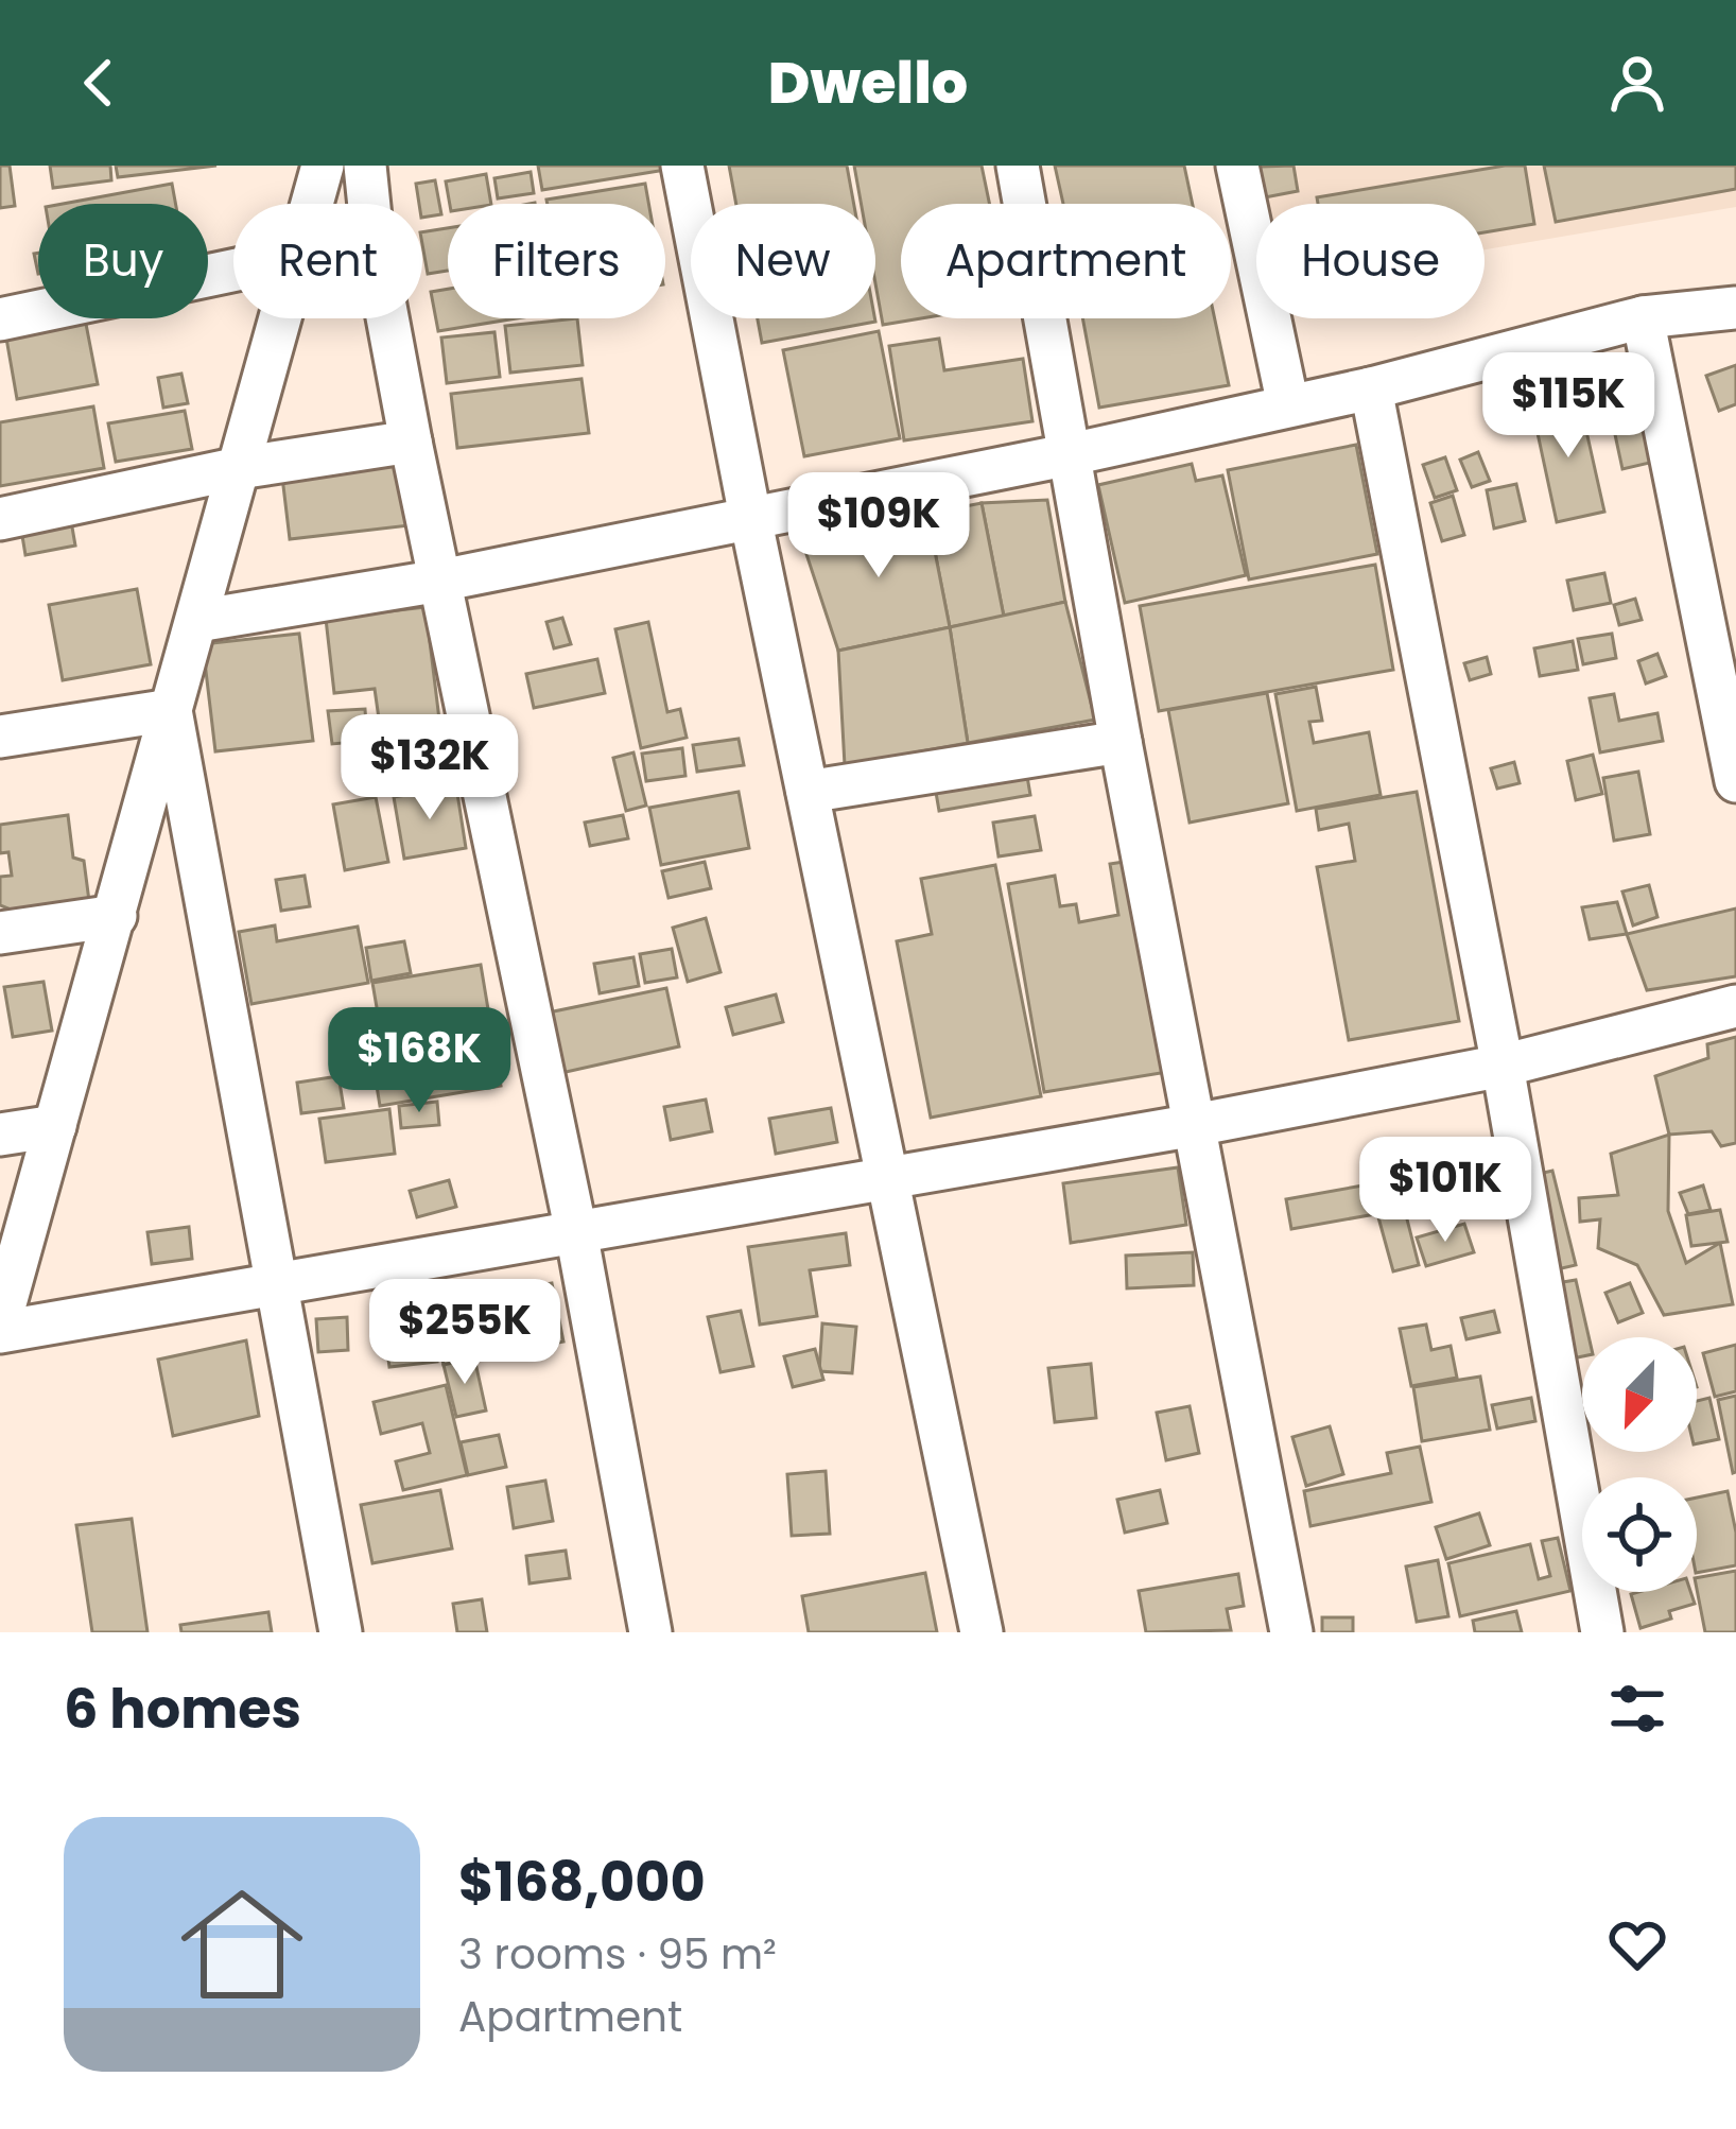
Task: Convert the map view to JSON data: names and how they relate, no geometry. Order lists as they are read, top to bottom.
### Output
{
  "north": "bottom left",
  "page": {
    "header": "Dwello",
    "chip": [
      "Buy",
      "Rent",
      "Filters",
      "New",
      "Apartment",
      "House"
    ],
    "price": [
      "$115K",
      "$109K",
      "$132K",
      "$168K",
      "$101K",
      "$255K"
    ],
    "heading": "6 homes",
    "list": [
      {
        "name": "$168,000",
        "note": "3 rooms · 95 m² · Apartment"
      }
    ]
  }
}
